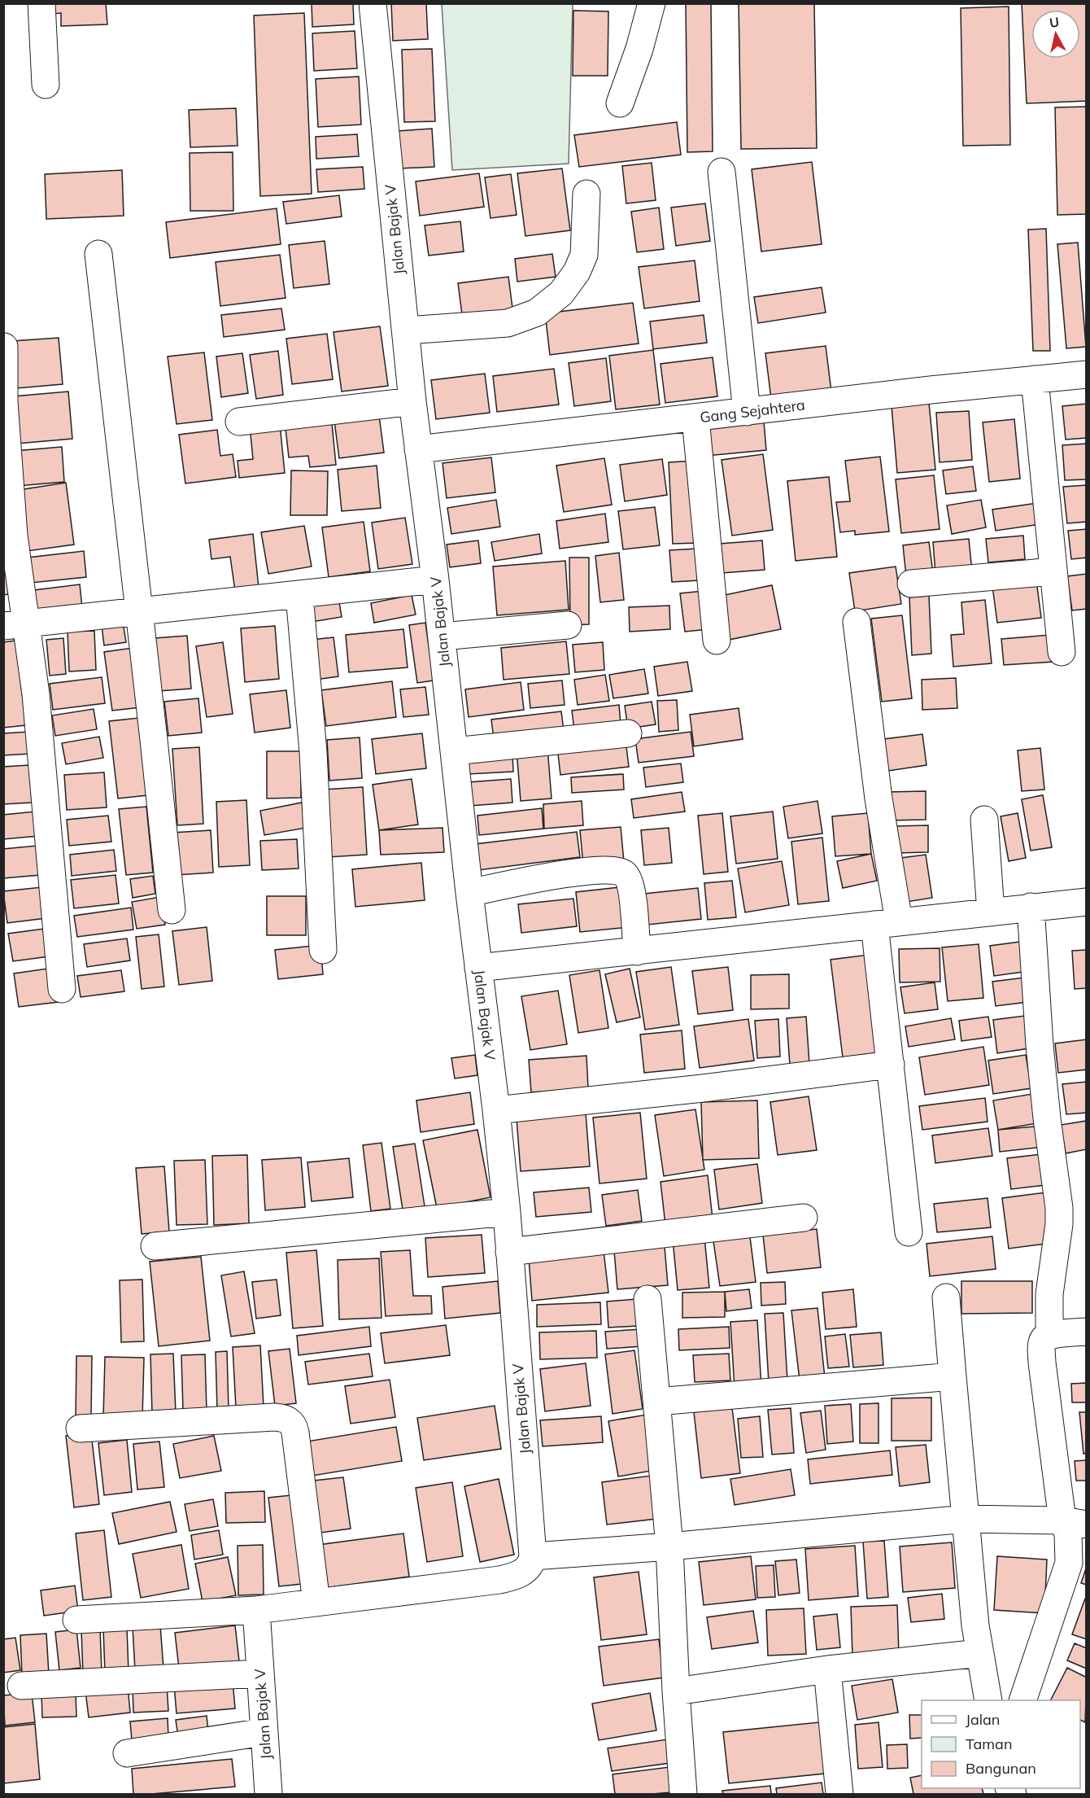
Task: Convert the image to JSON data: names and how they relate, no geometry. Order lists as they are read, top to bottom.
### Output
{
  "streets": {
    "street": ["Jalan Bajak V", "Gang Sejahtera"]
  },
  "crossings": [
    ["Jalan Bajak V", "Gang Sejahtera"]
  ],
  "legend": ["Jalan", "Taman", "Bangunan"],
  "north": "top"
}
